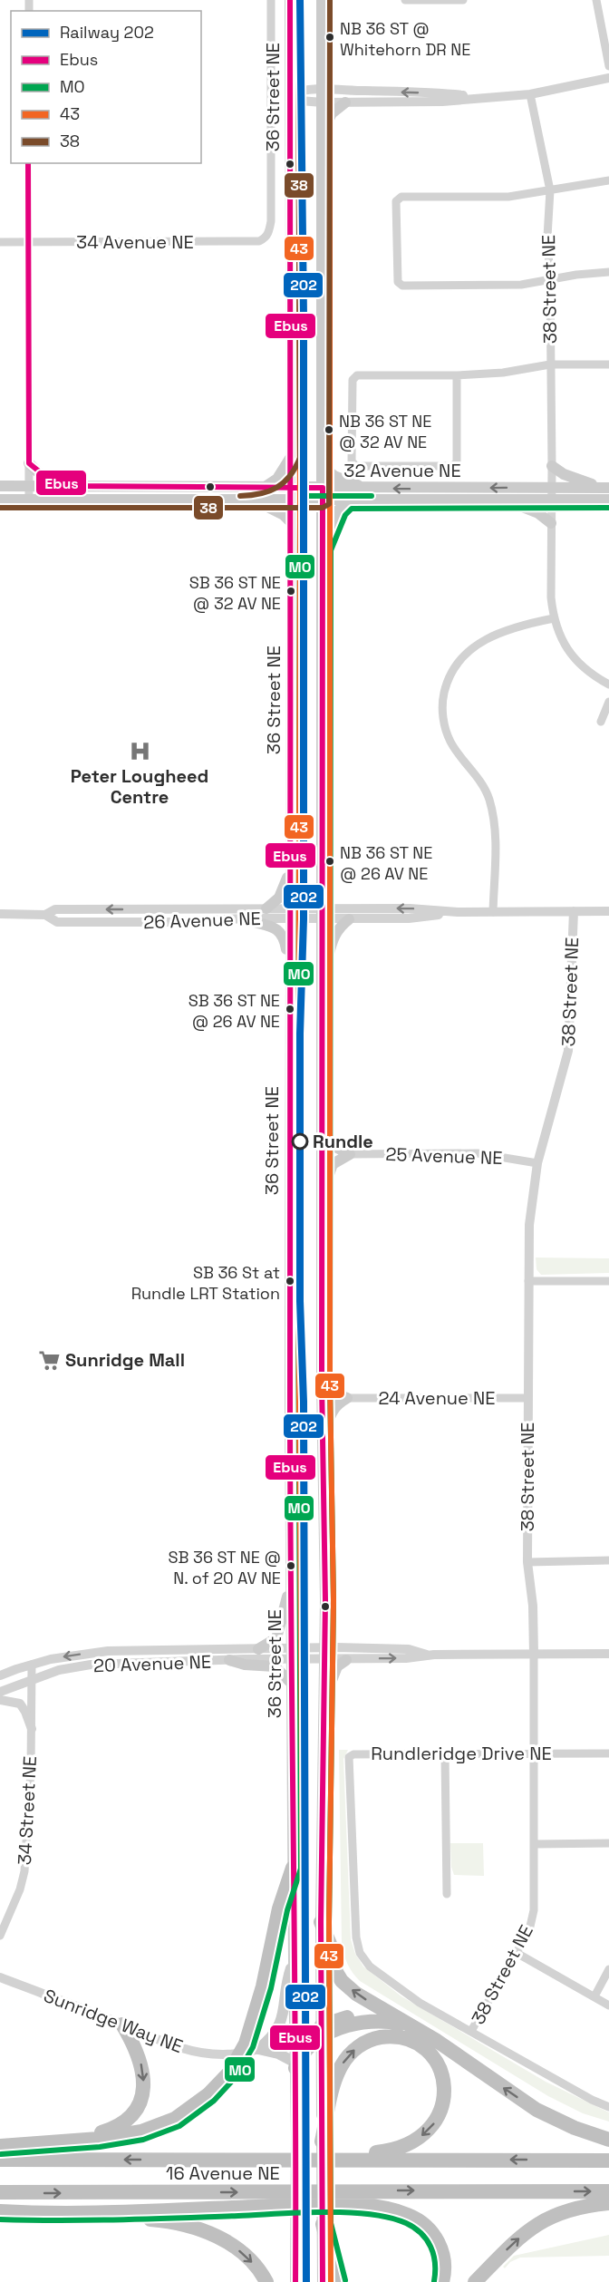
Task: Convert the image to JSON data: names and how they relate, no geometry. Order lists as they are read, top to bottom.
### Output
{
  "streets": {
    "highway": ["16 Avenue NE"],
    "main road": ["36 Street NE", "32 Avenue NE"],
    "street": [
      "34 Avenue NE",
      "38 Street NE",
      "26 Avenue NE",
      "25 Avenue NE",
      "24 Avenue NE",
      "20 Avenue NE",
      "Rundleridge Drive NE",
      "34 Street NE",
      "Sunridge Way NE"
    ]
  },
  "crossings": [
    ["36 Street NE", "32 Avenue NE"],
    ["36 Street NE", "26 Avenue NE"],
    ["36 Street NE", "20 Avenue NE"],
    ["36 Street NE", "Sunridge Way NE"],
    ["38 Street NE", "32 Avenue NE"],
    ["38 Street NE", "26 Avenue NE"],
    ["38 Street NE", "25 Avenue NE"],
    ["38 Street NE", "24 Avenue NE"],
    ["38 Street NE", "Rundleridge Drive NE"],
    ["20 Avenue NE", "34 Street NE"]
  ],
  "places": {
    "other": [
      "NB 36 ST @ Whitehorn DR NE",
      "NB 36 ST NE @ 32 AV NE",
      "SB 36 ST NE @ 32 AV NE",
      "NB 36 ST NE @ 26 AV NE",
      "SB 36 ST NE @ 26 AV NE",
      "Rundle",
      "SB 36 St at Rundle LRT Station",
      "SB 36 ST NE @ N. of 20 AV NE"
    ],
    "hospital": ["Peter Lougheed Centre"],
    "supermarket": ["Sunridge Mall"]
  },
  "lines": [
    "rail line 202",
    "transit line Ebus",
    "transit line 43",
    "transit line 38",
    "transit line MO"
  ],
  "legend": [
    "Railway 202",
    "Ebus",
    "MO",
    "43",
    "38"
  ]
}
